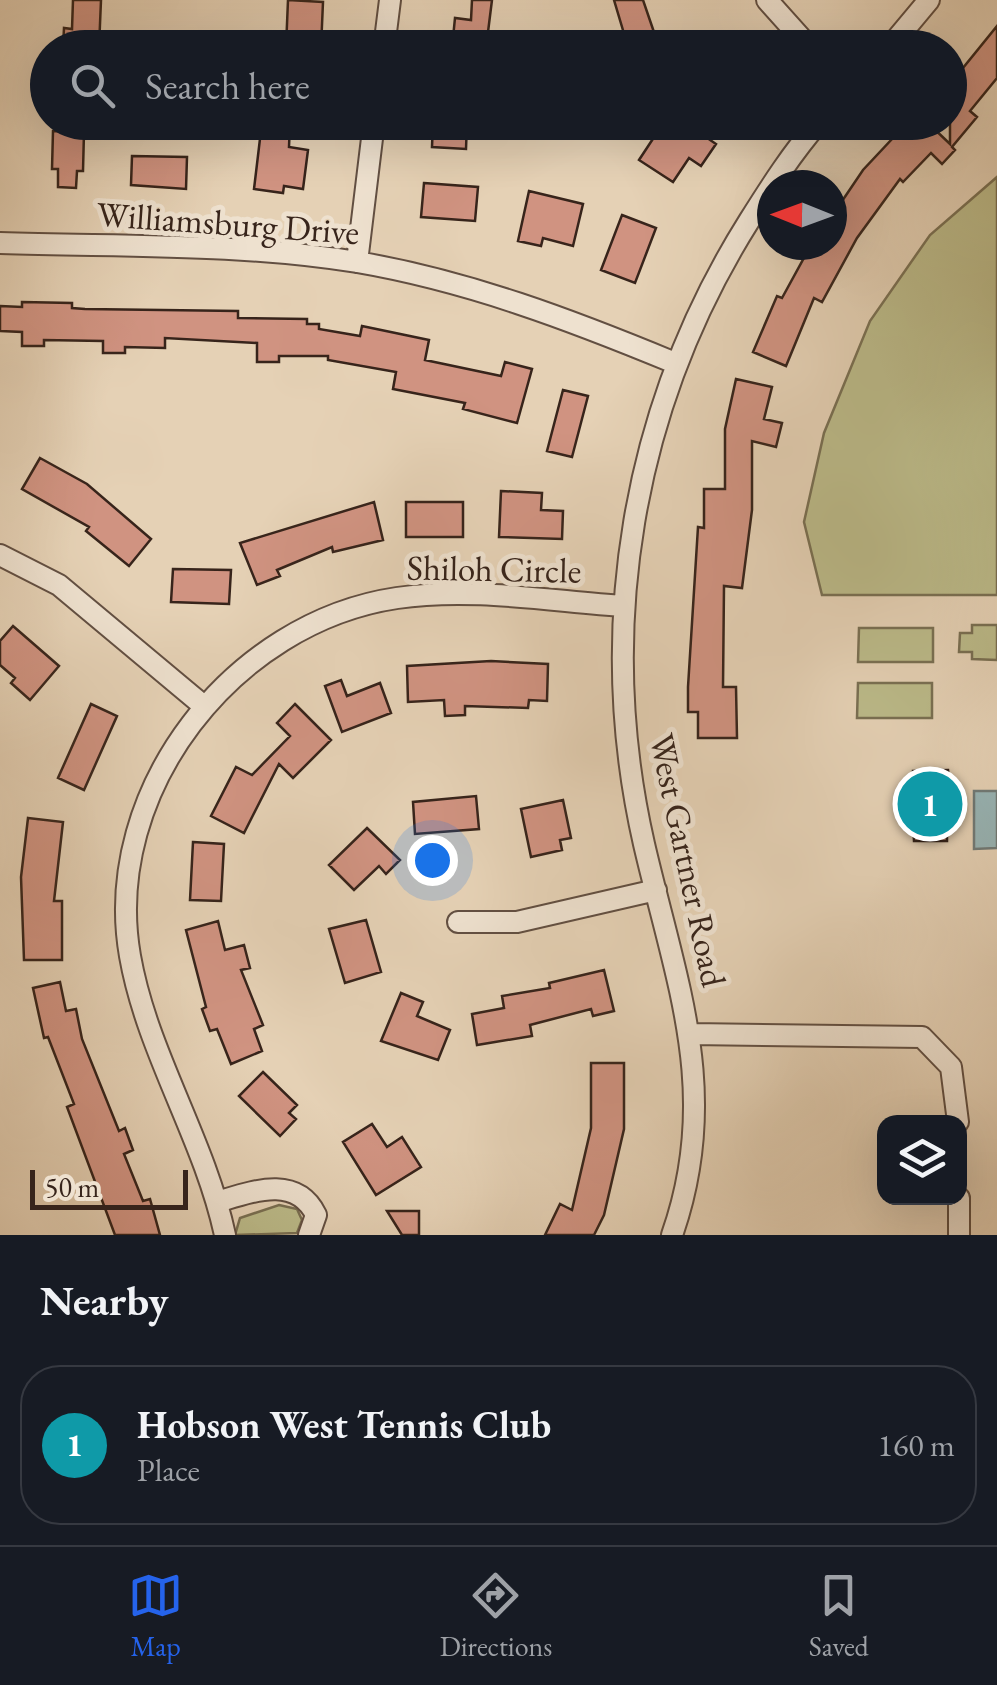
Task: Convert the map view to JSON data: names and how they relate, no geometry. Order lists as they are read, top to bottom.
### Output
{
  "streets": {
    "street": ["Williamsburg Drive", "Shiloh Circle", "West Gartner Road"]
  },
  "crossings": [
    ["Williamsburg Drive", "West Gartner Road"],
    ["Shiloh Circle", "West Gartner Road"]
  ],
  "scale_bar": "50 m",
  "north": "left",
  "page": {
    "search": "Search here",
    "pins": "1",
    "scale": "50 m",
    "heading": "Nearby",
    "list": [
      {
        "mark": "1",
        "name": "Hobson West Tennis Club",
        "note": "Place",
        "value": "160 m"
      }
    ],
    "nav": ["Map", "Directions", "Saved"]
  }
}
